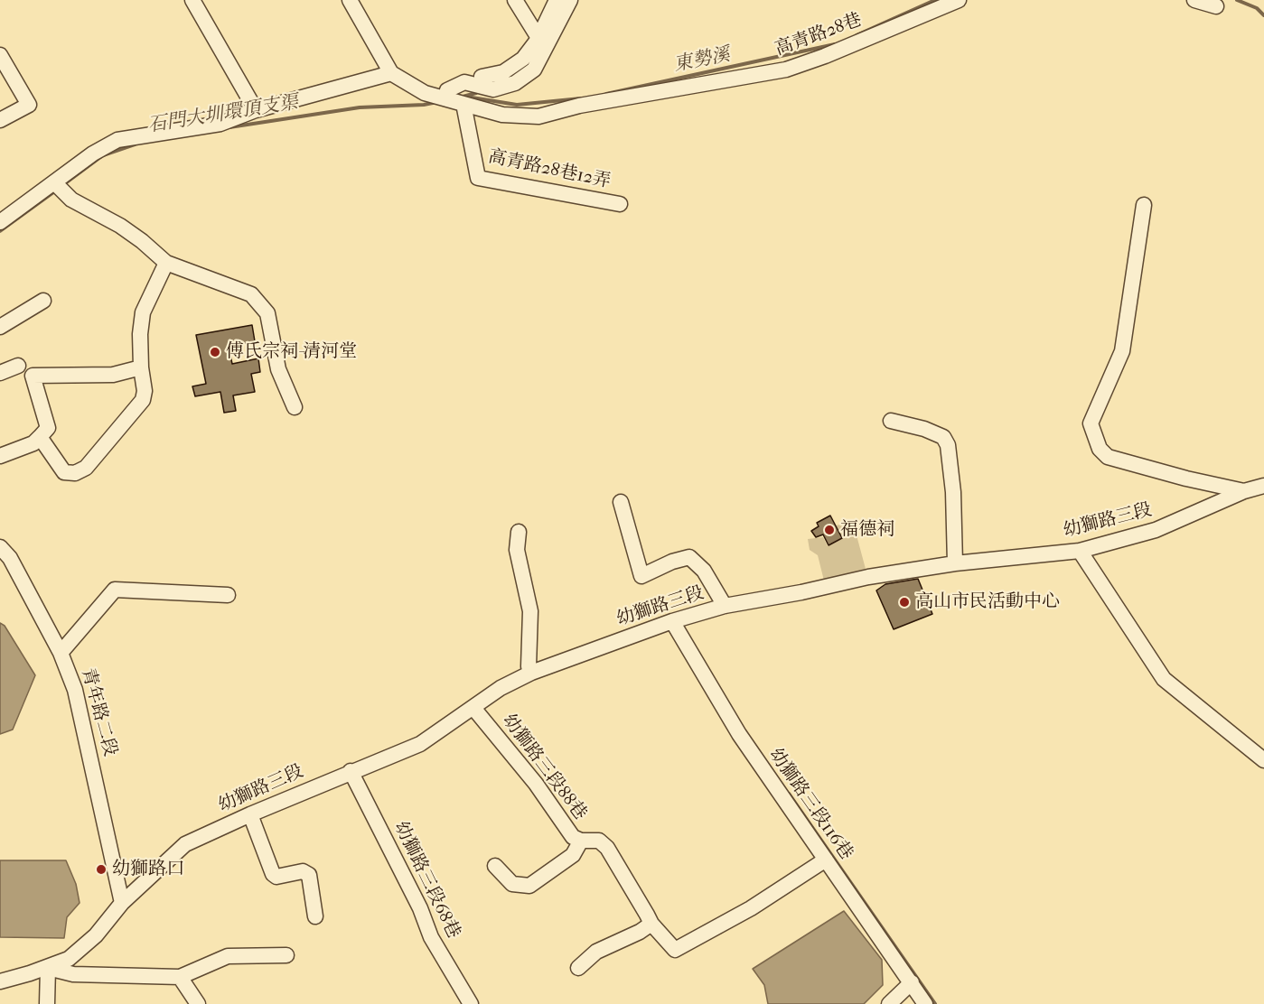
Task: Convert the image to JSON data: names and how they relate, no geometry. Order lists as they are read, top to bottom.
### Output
{
  "streets": {
    "street": [
      "高青路28巷",
      "高青路28巷12弄",
      "幼獅路三段",
      "青年路二段",
      "幼獅路三段88巷",
      "幼獅路三段116巷",
      "幼獅路三段68巷"
    ]
  },
  "crossings": [
    ["高青路28巷", "高青路28巷12弄"],
    ["幼獅路三段", "青年路二段"],
    ["幼獅路三段", "幼獅路三段88巷"],
    ["幼獅路三段", "幼獅路三段116巷"],
    ["幼獅路三段", "幼獅路三段68巷"],
    ["幼獅路三段88巷", "幼獅路三段116巷"]
  ],
  "water": ["東勢溪", "石門大圳環頂支渠"],
  "places": [
    "傅氏宗祠-清河堂",
    "福德祠",
    "高山市民活動中心",
    "幼獅路口"
  ]
}
